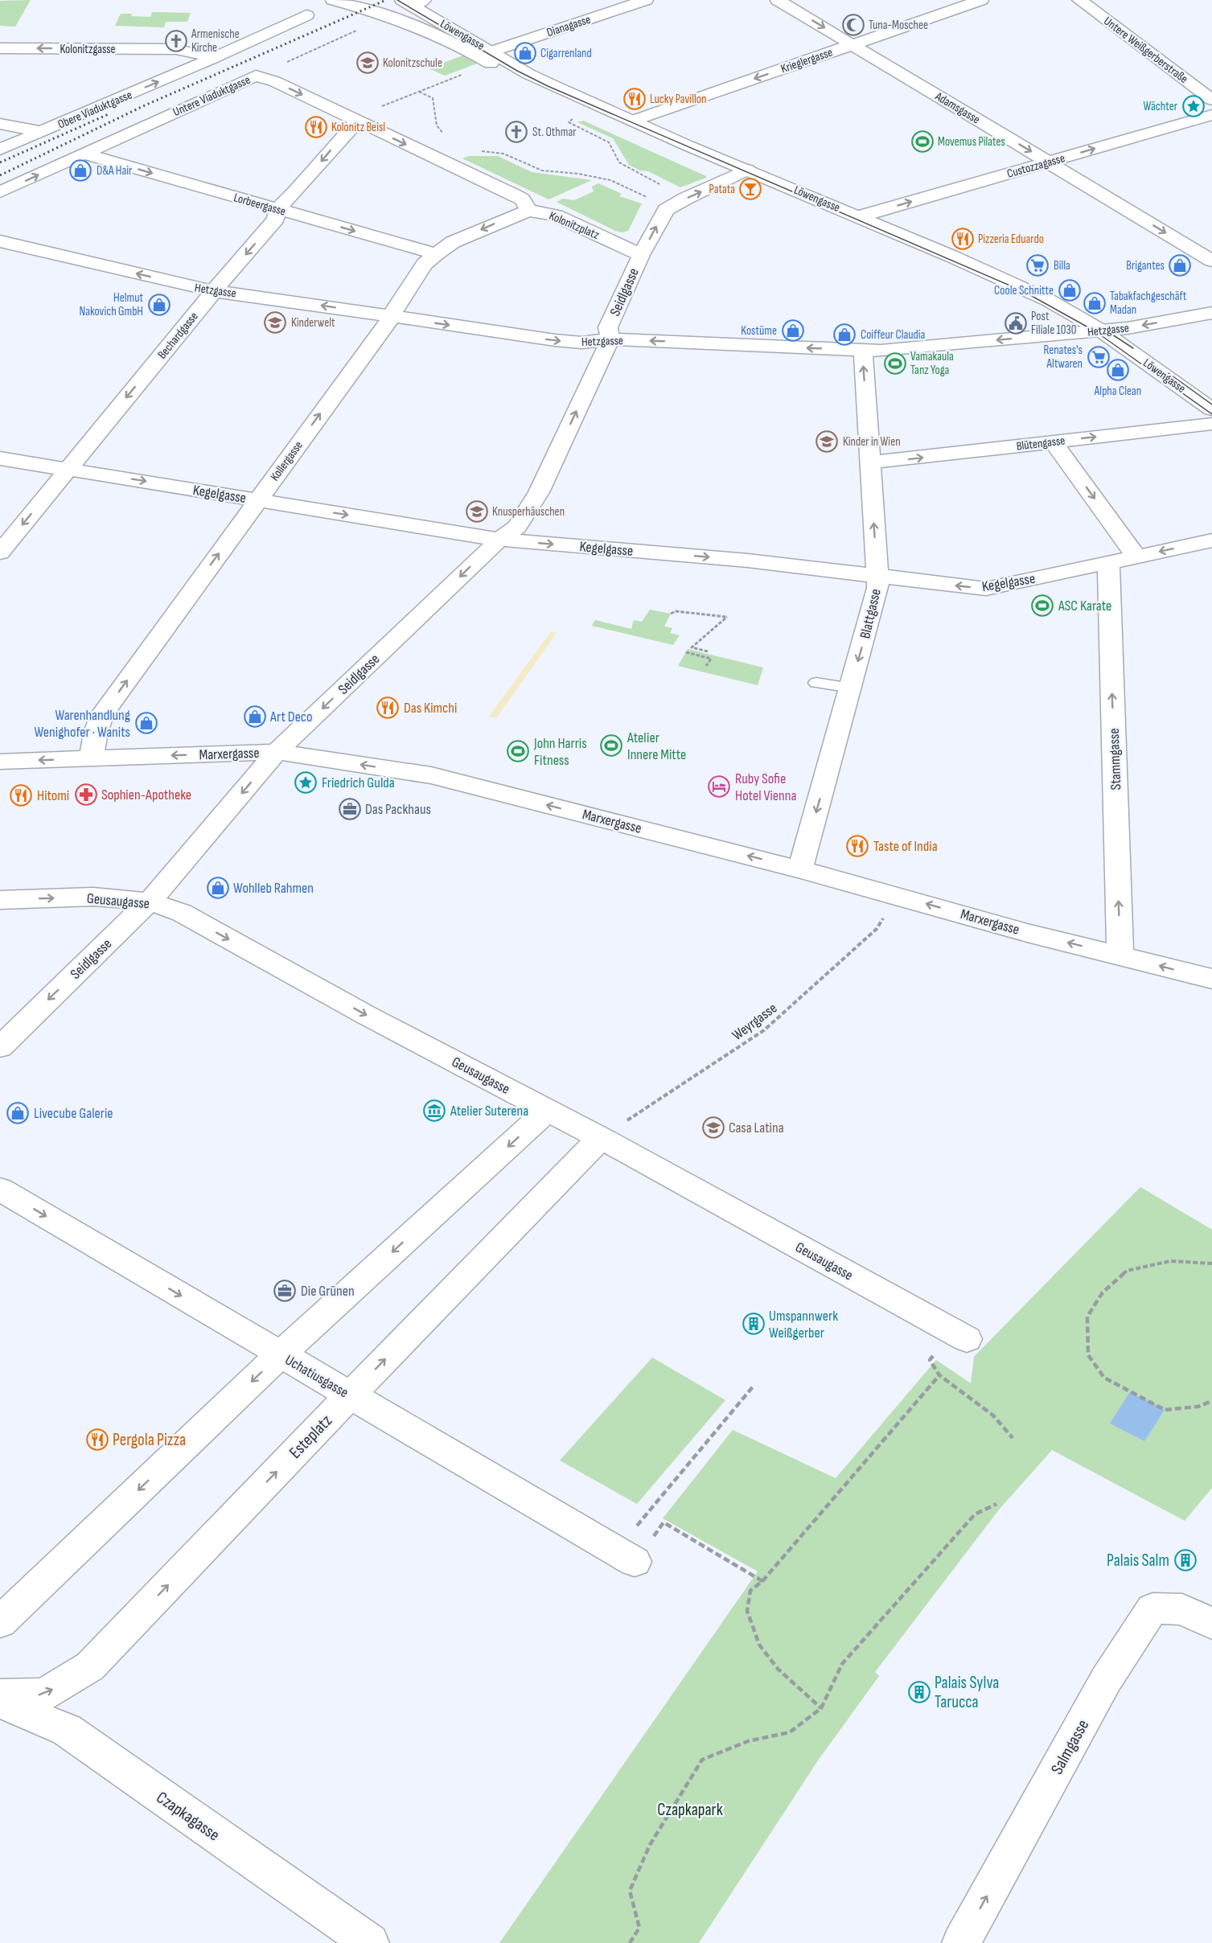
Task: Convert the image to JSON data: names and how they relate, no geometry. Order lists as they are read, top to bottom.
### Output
{
  "streets": {
    "street": [
      "Dianagasse",
      "Löwengasse",
      "Kolonitzgasse",
      "Untere Weißgerberstraße",
      "Krieglergasse",
      "Untere Viaduktgasse",
      "Adamsgasse",
      "Obere Viaduktgasse",
      "Custozzagasse",
      "Lorbeergasse",
      "Kolonitzplatz",
      "Hetzgasse",
      "Seidlgasse",
      "Bechardgasse",
      "Blütengasse",
      "Kollergasse",
      "Kegelgasse",
      "Blattgasse",
      "Marxergasse",
      "Stammgasse",
      "Geusaugasse",
      "Uchatiusgasse",
      "Esteplatz",
      "Salmgasse",
      "Czapkagasse"
    ],
    "path": ["Weyrgasse"]
  },
  "crossings": [
    ["Dianagasse", "Löwengasse"],
    ["Löwengasse", "Krieglergasse"],
    ["Löwengasse", "Custozzagasse"],
    ["Löwengasse", "Hetzgasse"],
    ["Kolonitzgasse", "Obere Viaduktgasse"],
    ["Krieglergasse", "Adamsgasse"],
    ["Untere Viaduktgasse", "Lorbeergasse"],
    ["Adamsgasse", "Custozzagasse"],
    ["Lorbeergasse", "Bechardgasse"],
    ["Lorbeergasse", "Kollergasse"],
    ["Kolonitzplatz", "Seidlgasse"],
    ["Kolonitzplatz", "Bechardgasse"],
    ["Kolonitzplatz", "Kollergasse"],
    ["Hetzgasse", "Seidlgasse"],
    ["Hetzgasse", "Bechardgasse"],
    ["Hetzgasse", "Kollergasse"],
    ["Hetzgasse", "Blattgasse"],
    ["Seidlgasse", "Kegelgasse"],
    ["Seidlgasse", "Marxergasse"],
    ["Seidlgasse", "Geusaugasse"],
    ["Bechardgasse", "Kegelgasse"],
    ["Blütengasse", "Blattgasse"],
    ["Kollergasse", "Kegelgasse"],
    ["Kollergasse", "Marxergasse"],
    ["Kegelgasse", "Blattgasse"],
    ["Kegelgasse", "Stammgasse"],
    ["Blattgasse", "Marxergasse"],
    ["Marxergasse", "Stammgasse"],
    ["Marxergasse", "Weyrgasse"],
    ["Geusaugasse", "Weyrgasse"],
    ["Geusaugasse", "Esteplatz"],
    ["Weyrgasse", "Esteplatz"],
    ["Uchatiusgasse", "Esteplatz"]
  ],
  "one_way": [
    "Kolonitzgasse",
    "Adamsgasse",
    "Obere Viaduktgasse",
    "Custozzagasse",
    "Bechardgasse",
    "Blütengasse",
    "Marxergasse",
    "Stammgasse",
    "Geusaugasse",
    "Uchatiusgasse",
    "Salmgasse"
  ],
  "parks": ["Czapkapark"],
  "places": {
    "mosque": ["Tuna-Moschee"],
    "church": ["Armenische Kirche", "St. Othmar"],
    "shop": [
      "Cigarrenland",
      "D&A Hair",
      "Brigantes",
      "Coole Schnitte",
      "Tabakfachgeschäft Madan",
      "Helmut Nakovich GmbH",
      "Kostüme",
      "Coiffeur Claudia",
      "Alpha Clean",
      "Art Deco",
      "Warenhandlung Wenighofer · Wanits",
      "Wohlleb Rahmen",
      "Livecube Galerie"
    ],
    "school or university": [
      "Kolonitzschule",
      "Kinderwelt",
      "Kinder in Wien",
      "Knusperhäuschen",
      "Casa Latina"
    ],
    "restaurant": [
      "Lucky Pavillon",
      "Kolonitz Beisl",
      "Pizzeria Eduardo",
      "Das Kimchi",
      "Hitomi",
      "Taste of India",
      "Pergola Pizza"
    ],
    "place": ["Wächter", "Friedrich Gulda"],
    "sports": [
      "Movemus Pilates",
      "Vamakaula Tanz Yoga",
      "ASC Karate",
      "Atelier Innere Mitte",
      "John Harris Fitness"
    ],
    "bar": ["Patata"],
    "supermarket": ["Billa", "Renates's Altwaren"],
    "public building": ["Post Filiale 1030"],
    "hotel": ["Ruby Sofie Hotel Vienna"],
    "pharmacy": ["Sophien-Apotheke"],
    "office": ["Das Packhaus", "Die Grünen"],
    "museum": ["Atelier Suterena"],
    "building": ["Umspannwerk Weißgerber", "Palais Salm", "Palais Sylva Tarucca"]
  }
}
